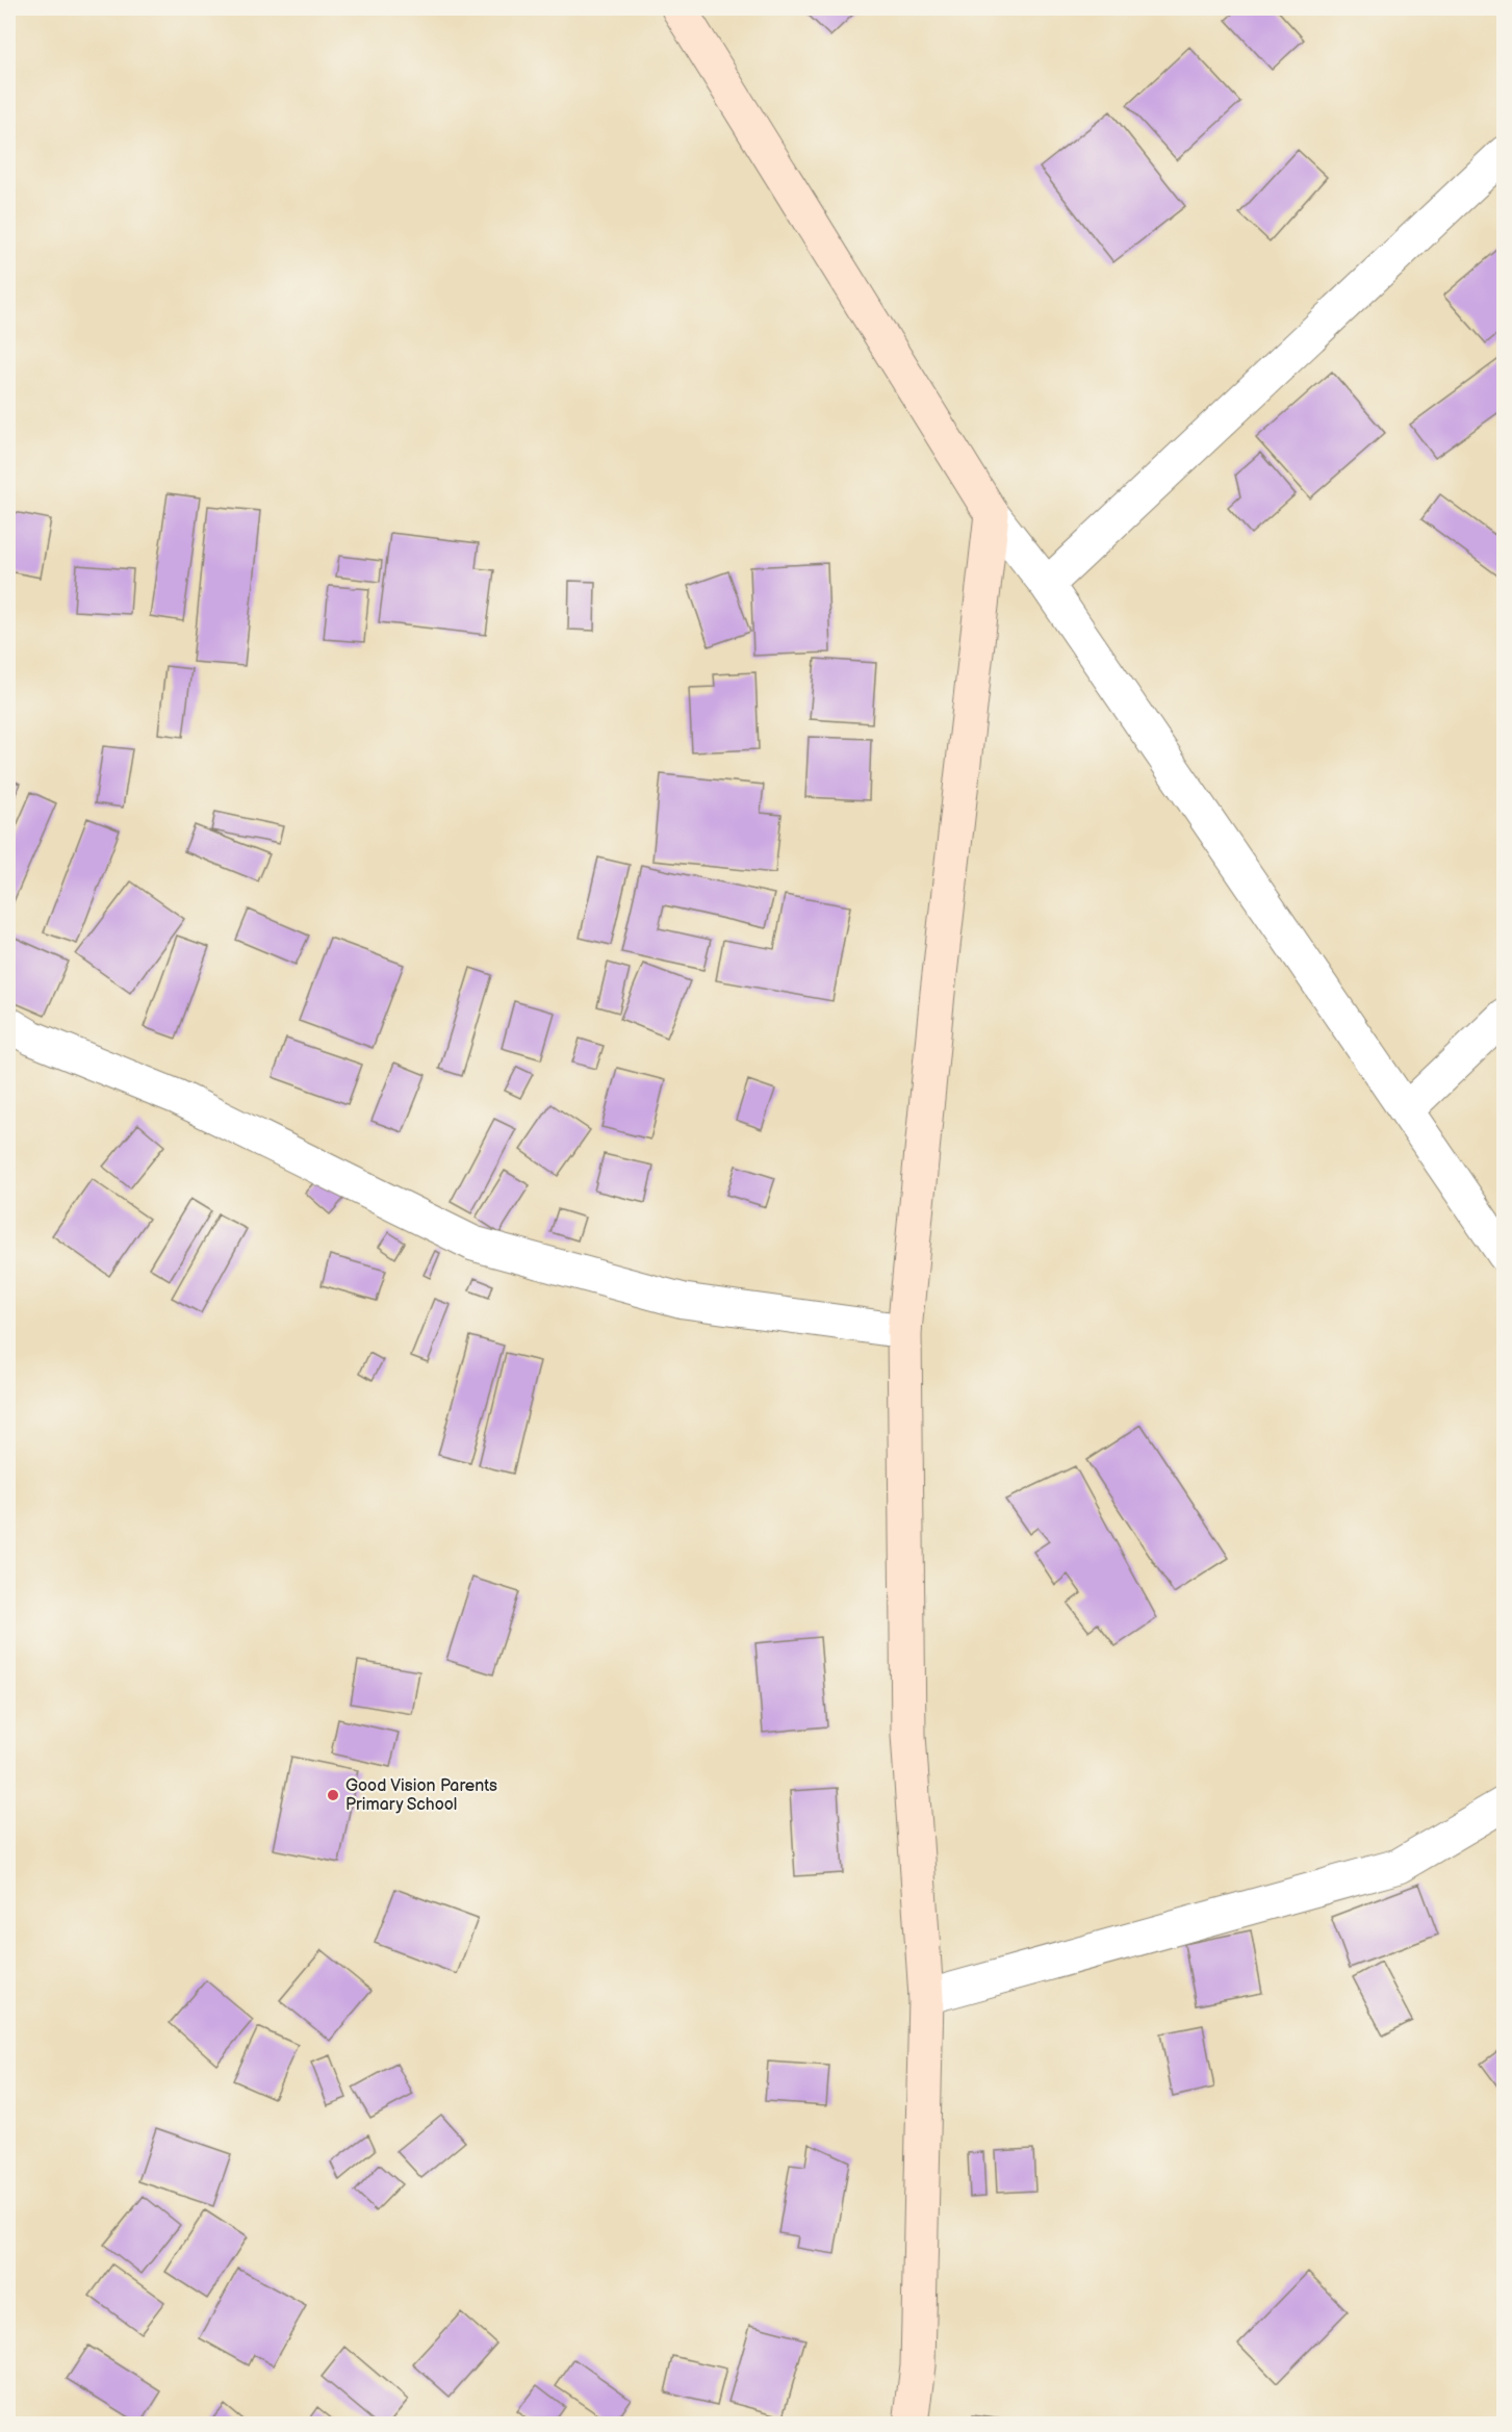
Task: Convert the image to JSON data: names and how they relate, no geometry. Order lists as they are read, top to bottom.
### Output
{
  "places": ["Good Vision Parents Primary School"]
}
